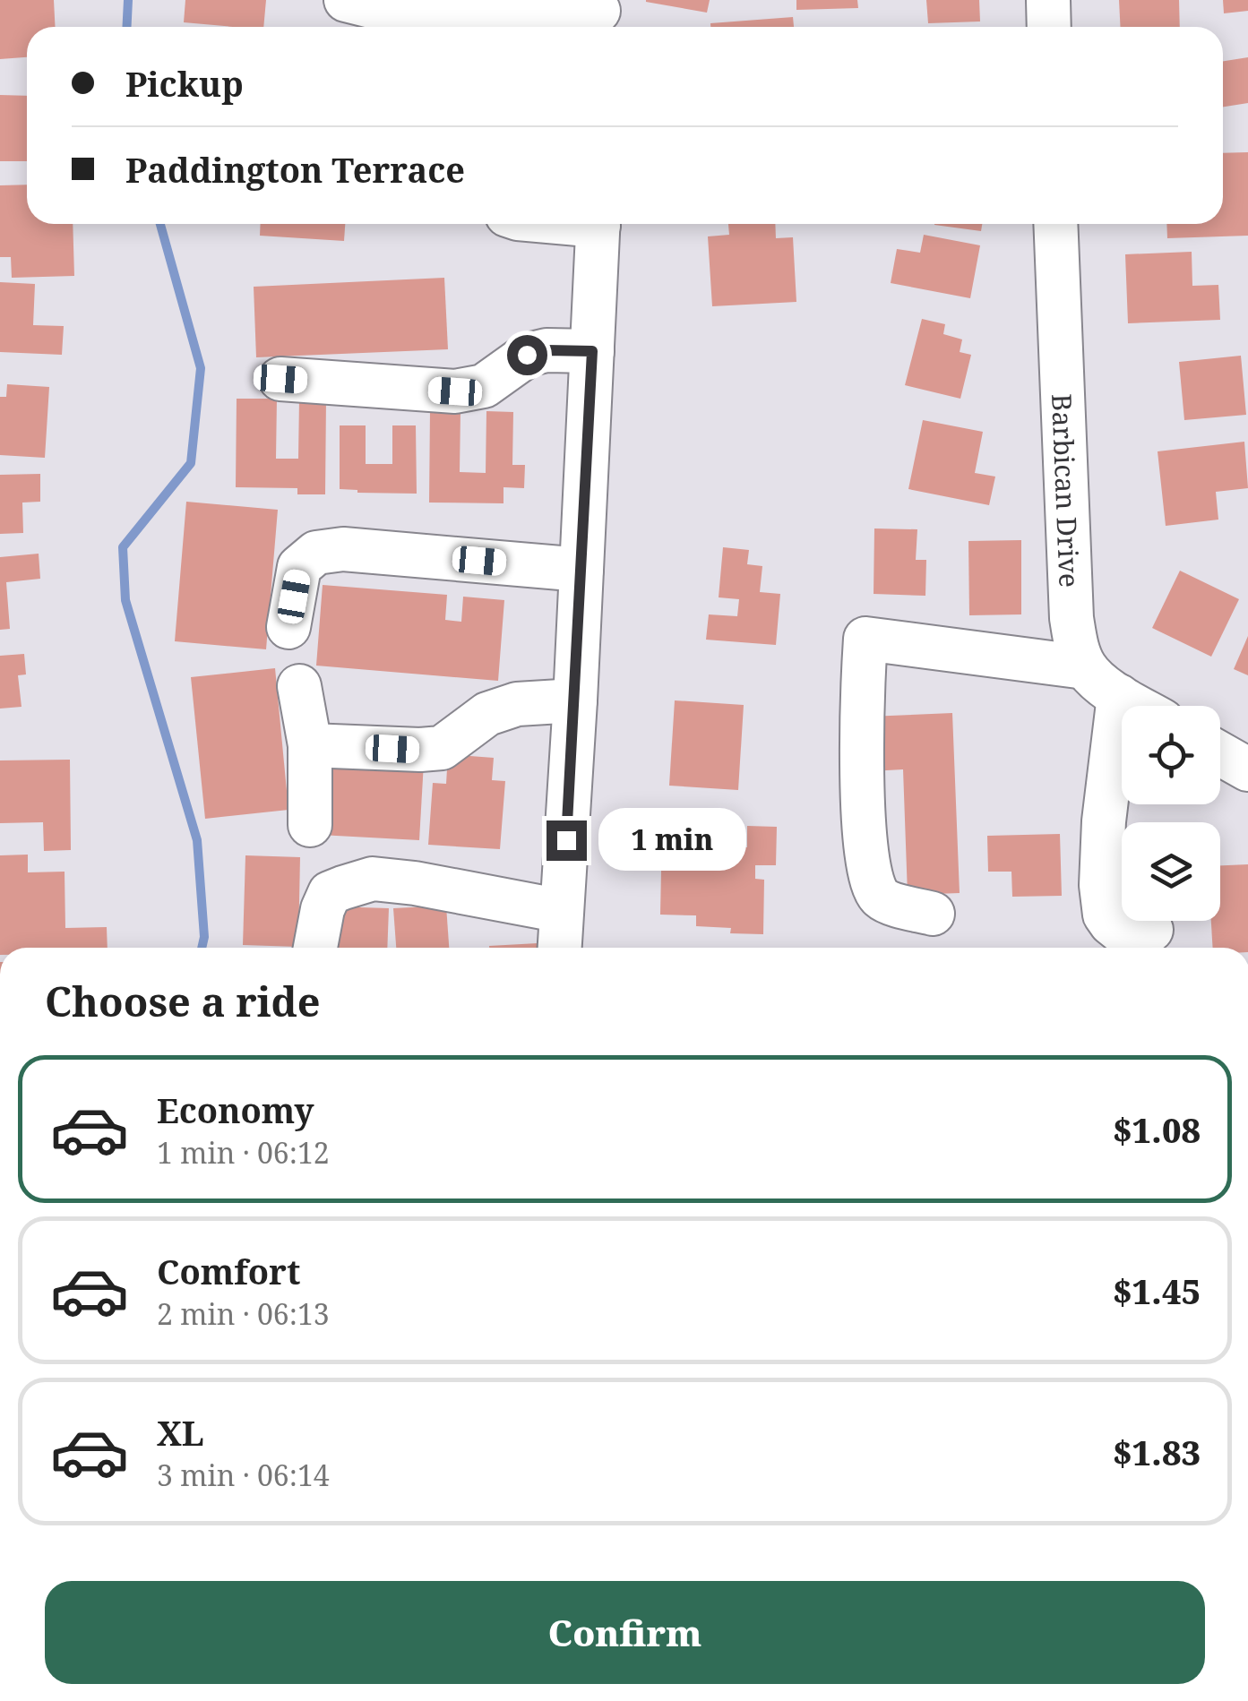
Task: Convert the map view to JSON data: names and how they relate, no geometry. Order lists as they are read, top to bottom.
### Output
{
  "streets": {
    "street": ["Barbican Drive"]
  },
  "page": {
    "banner": ["Pickup", "Paddington Terrace"],
    "bubble": "1 min",
    "heading": "Choose a ride",
    "list": [
      {
        "name": "Economy",
        "note": "1 min · 06:12",
        "value": "$1.08"
      },
      {
        "name": "Comfort",
        "note": "2 min · 06:13",
        "value": "$1.45"
      },
      {
        "name": "XL",
        "note": "3 min · 06:14",
        "value": "$1.83"
      }
    ],
    "buttons": "Confirm"
  }
}
